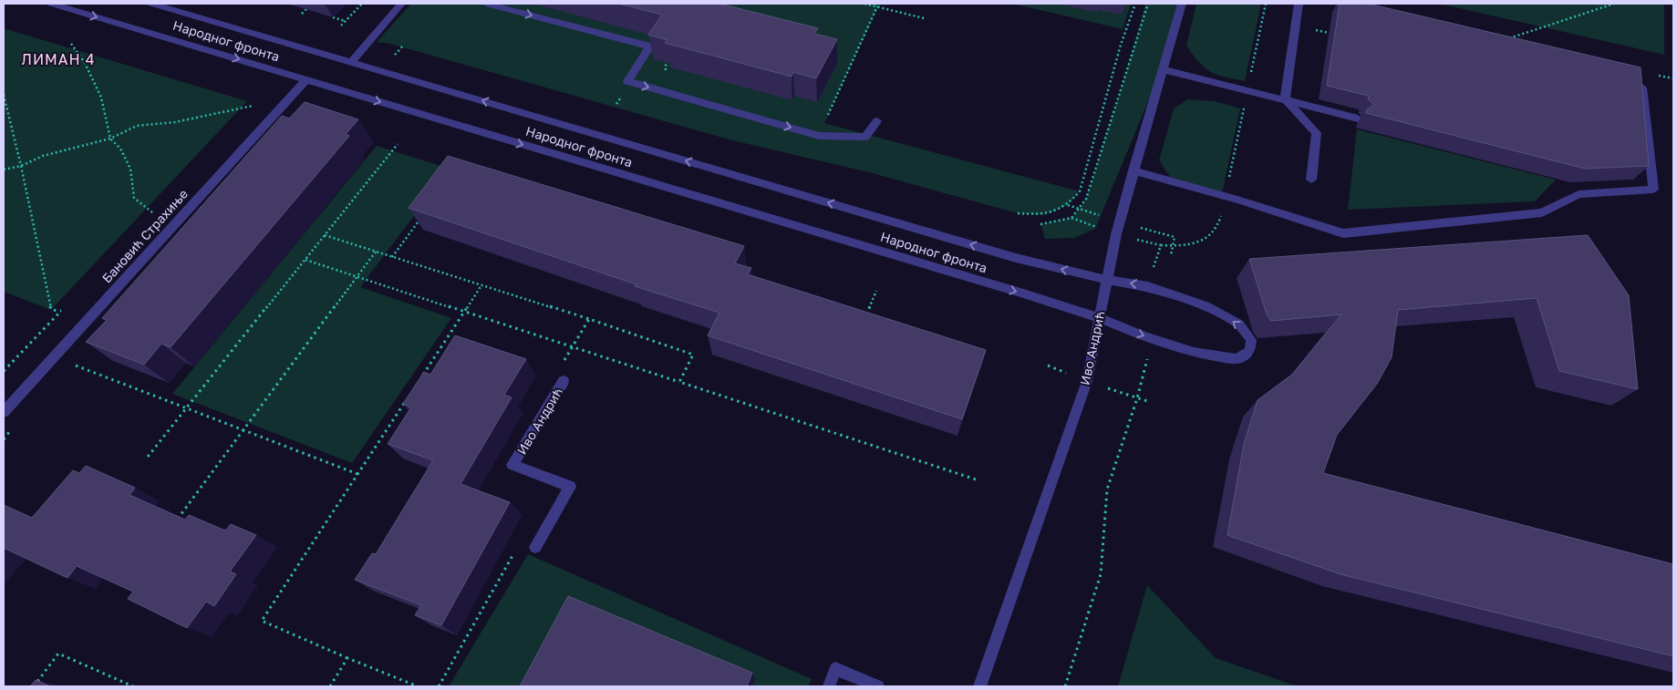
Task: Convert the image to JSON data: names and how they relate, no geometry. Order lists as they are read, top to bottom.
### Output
{
  "streets": {
    "street": ["Народног фронта", "Бановић Страхиње", "Иво Андрић"]
  },
  "crossings": [
    ["Народног фронта", "Бановић Страхиње"],
    ["Народног фронта", "Иво Андрић"]
  ],
  "districts": ["ЛИМАН 4"]
}
